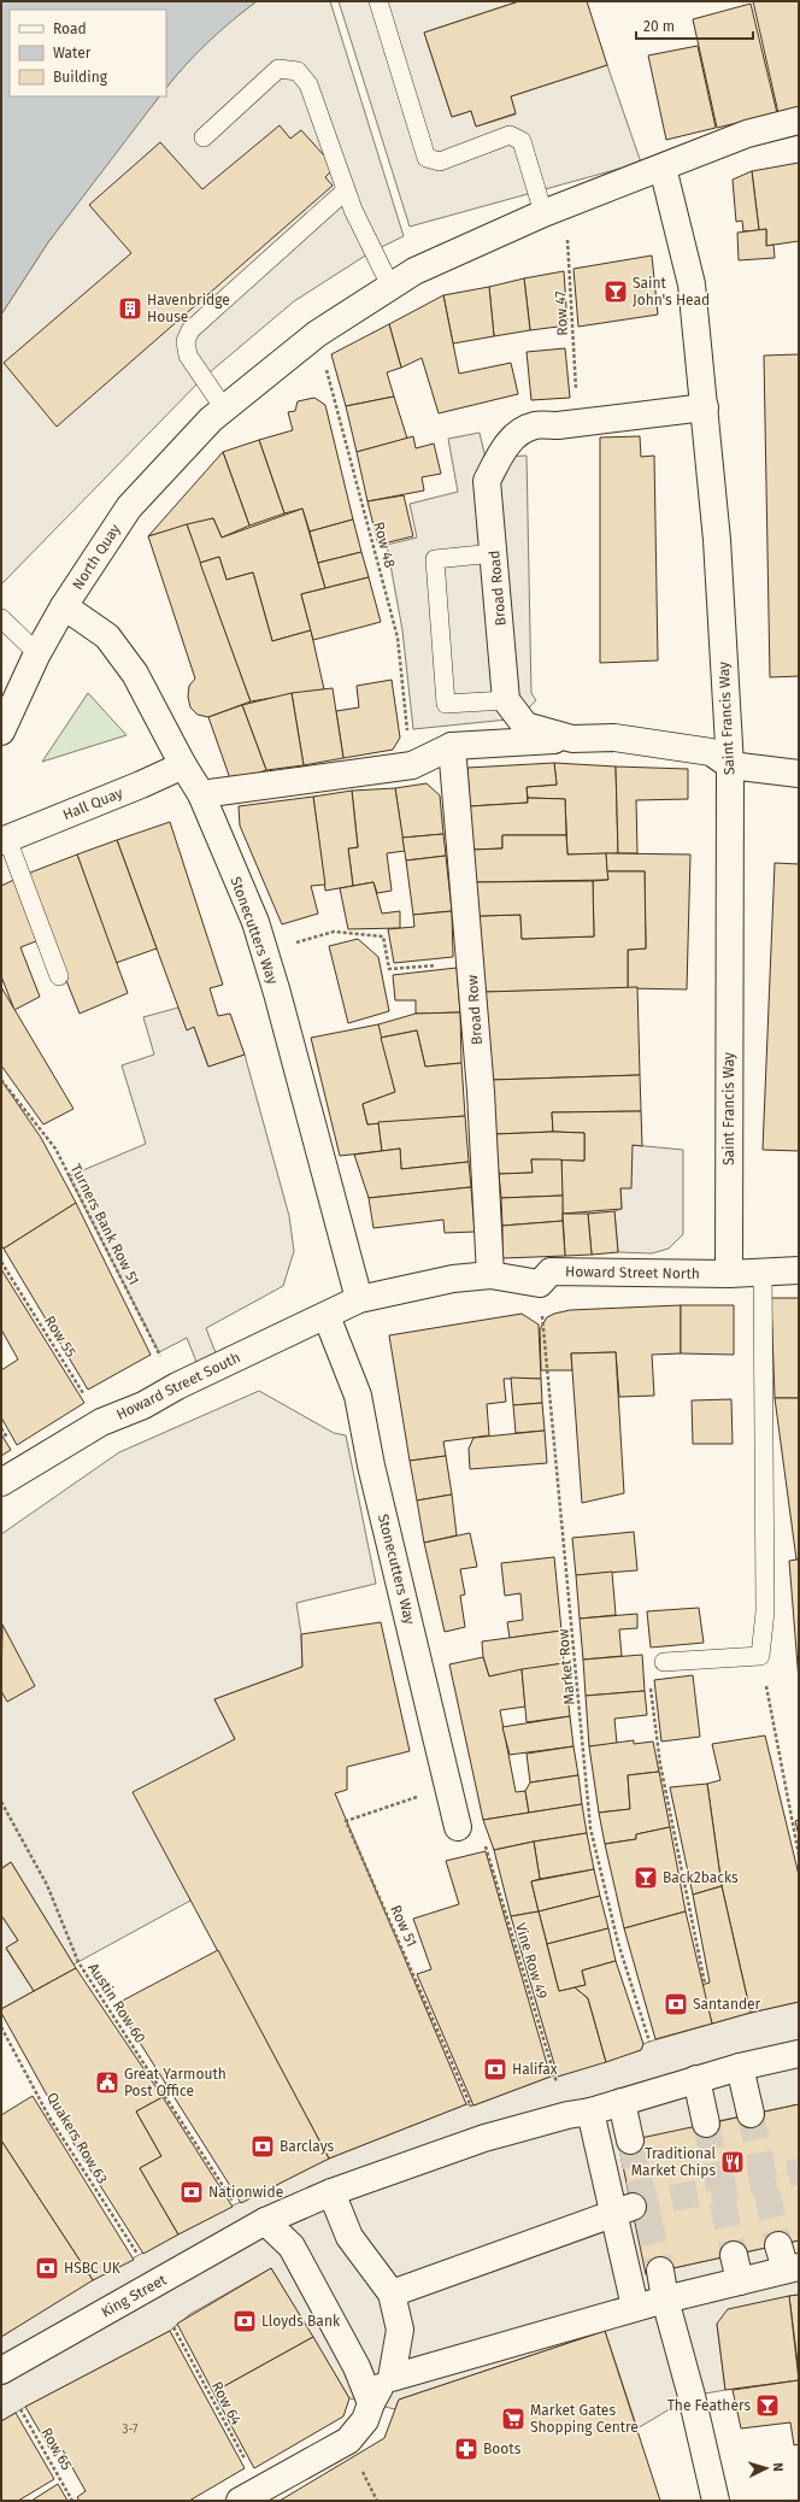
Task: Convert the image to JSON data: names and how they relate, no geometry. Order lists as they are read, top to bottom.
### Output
{
  "streets": {
    "street": [
      "North Quay",
      "Broad Road",
      "Saint Francis Way",
      "Hall Quay",
      "Stonecutters Way",
      "Broad Row",
      "Howard Street North",
      "Howard Street South",
      "King Street"
    ],
    "path": [
      "Row 47",
      "Row 48",
      "Turners Bank Row 51",
      "Row 55",
      "Market Row",
      "Row 51",
      "Vine Row 49",
      "Austin Row 60",
      "Quakers Row 63",
      "Row 64",
      "Row 65"
    ]
  },
  "crossings": [
    ["Row 47", "North Quay"],
    ["Row 47", "Broad Road"],
    ["Row 48", "North Quay"],
    ["North Quay", "Saint Francis Way"],
    ["North Quay", "Stonecutters Way"],
    ["Broad Road", "Saint Francis Way"],
    ["Saint Francis Way", "Howard Street North"],
    ["Hall Quay", "Stonecutters Way"],
    ["Stonecutters Way", "Howard Street South"],
    ["Stonecutters Way", "Row 51"],
    ["Stonecutters Way", "Vine Row 49"],
    ["Turners Bank Row 51", "Howard Street South"],
    ["Howard Street North", "Market Row"],
    ["Row 55", "Howard Street South"],
    ["Row 51", "King Street"],
    ["Vine Row 49", "King Street"]
  ],
  "places": {
    "bar": ["Saint John's Head", "Back2backs", "The Feathers"],
    "building": ["Havenbridge House"],
    "bank": [
      "Santander",
      "Halifax",
      "Barclays",
      "Nationwide",
      "HSBC UK",
      "Lloyds Bank"
    ],
    "public building": ["Great Yarmouth Post Office"],
    "restaurant": ["Traditional Market Chips"],
    "supermarket": ["Market Gates Shopping Centre"],
    "pharmacy": ["Boots"]
  },
  "house_numbers": ["3-7"],
  "legend": ["Road", "Water", "Building"],
  "scale_bar": "20 m",
  "north": "right"
}
